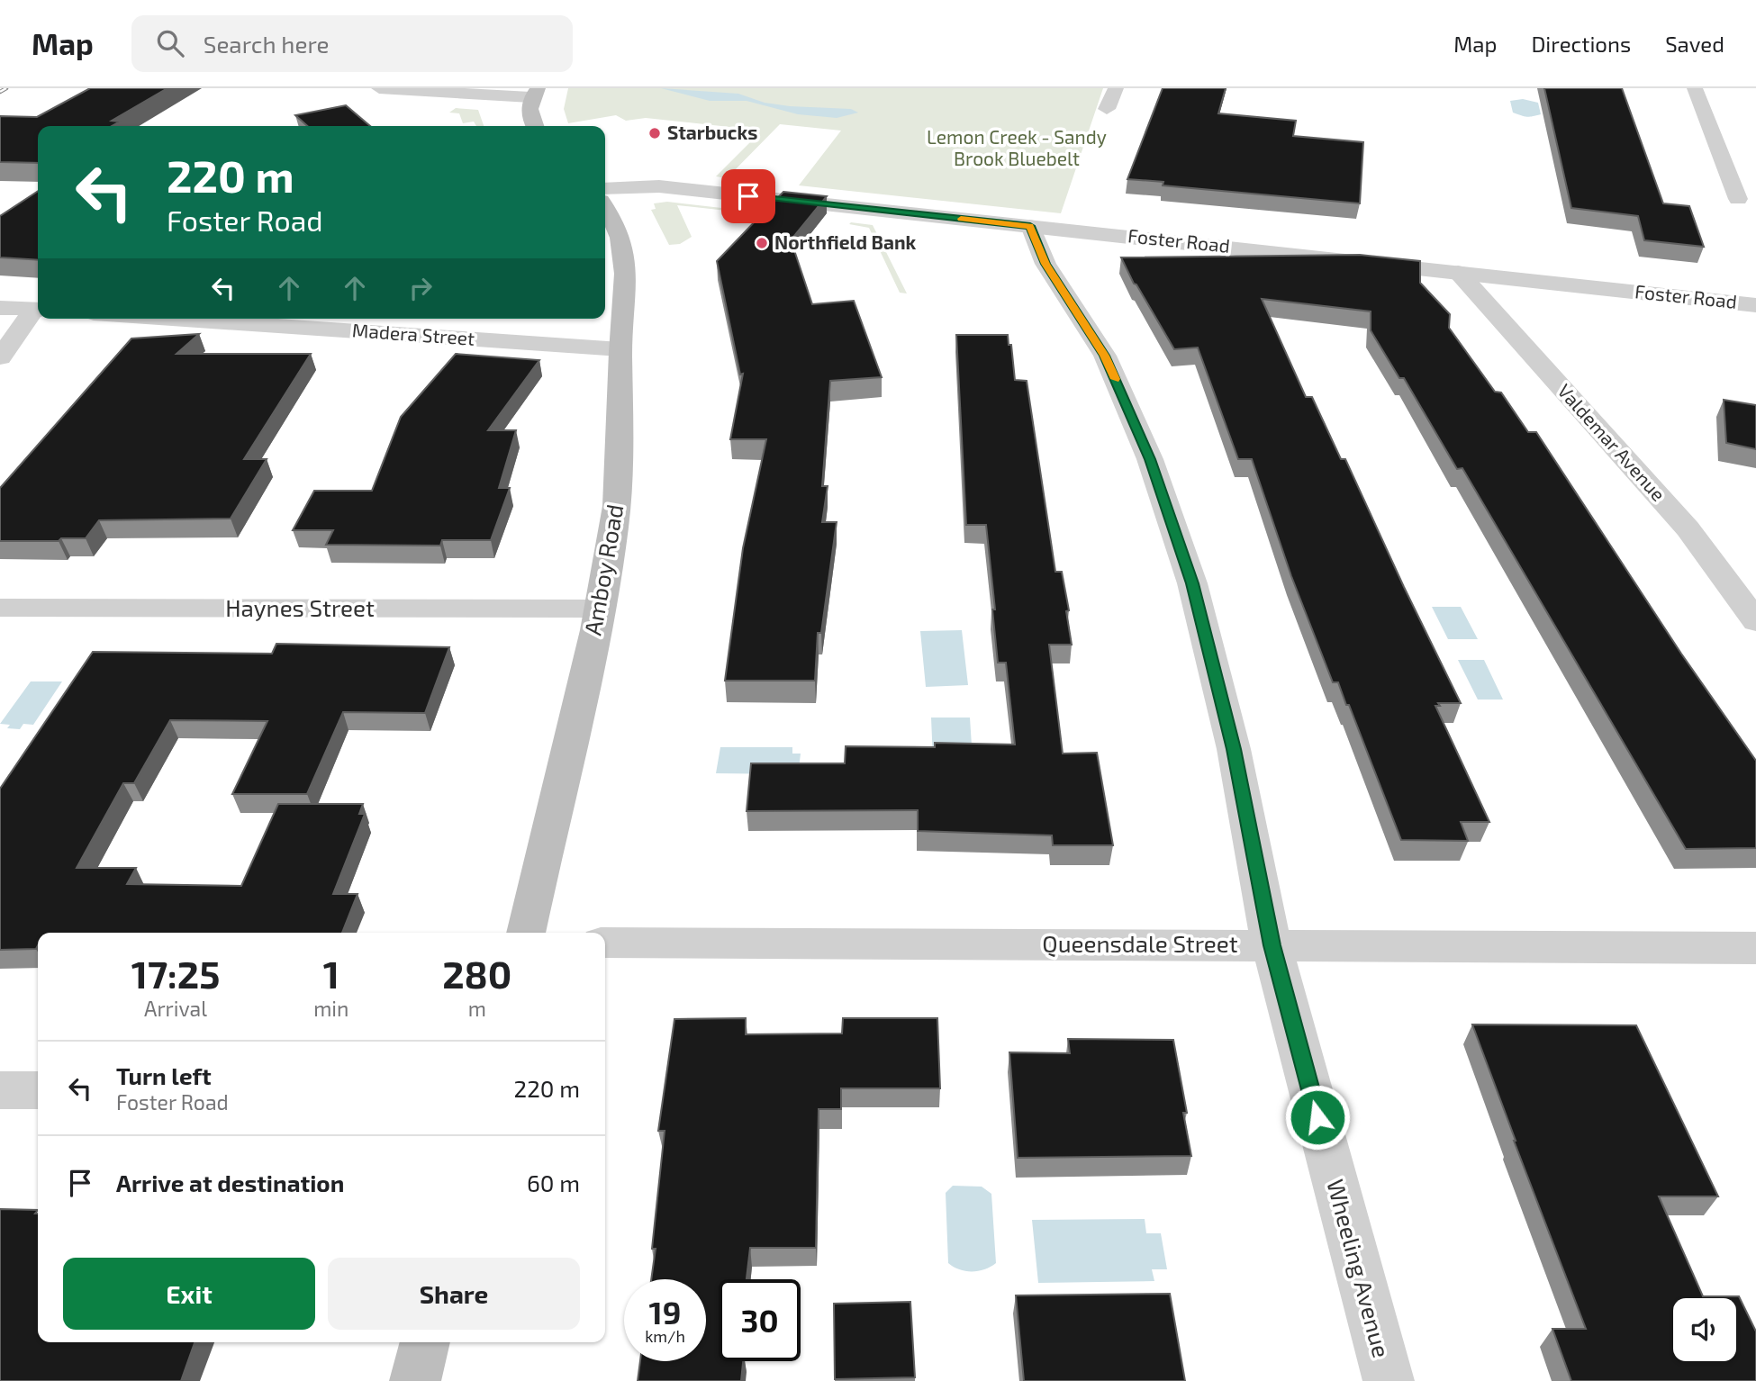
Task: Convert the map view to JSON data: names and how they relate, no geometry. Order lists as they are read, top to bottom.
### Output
{
  "streets": {
    "main road": ["Amboy Road"],
    "street": [
      "Foster Road",
      "Madera Street",
      "Valdemar Avenue",
      "Haynes Street",
      "Queensdale Street",
      "Wheeling Avenue"
    ]
  },
  "crossings": [
    ["Foster Road", "Valdemar Avenue"],
    ["Foster Road", "Wheeling Avenue"],
    ["Madera Street", "Amboy Road"],
    ["Amboy Road", "Haynes Street"],
    ["Queensdale Street", "Wheeling Avenue"]
  ],
  "parks": ["Lemon Creek - Sandy Brook Bluebelt"],
  "places": ["Starbucks", "Northfield Bank"],
  "page": {
    "header": "Map",
    "search": "Search here",
    "nav": ["Map", "Directions", "Saved"],
    "turn": ["220 m", "Foster Road"],
    "eta": [
      "17:25",
      "Arrival",
      "1",
      "min",
      "280",
      "m"
    ],
    "list": [
      {
        "name": "Turn left",
        "note": "Foster Road",
        "value": "220 m"
      },
      {
        "name": "Arrive at destination",
        "value": "60 m"
      }
    ],
    "buttons": ["Exit", "Share"],
    "speed": "19 km/h",
    "limit": "30"
  }
}
